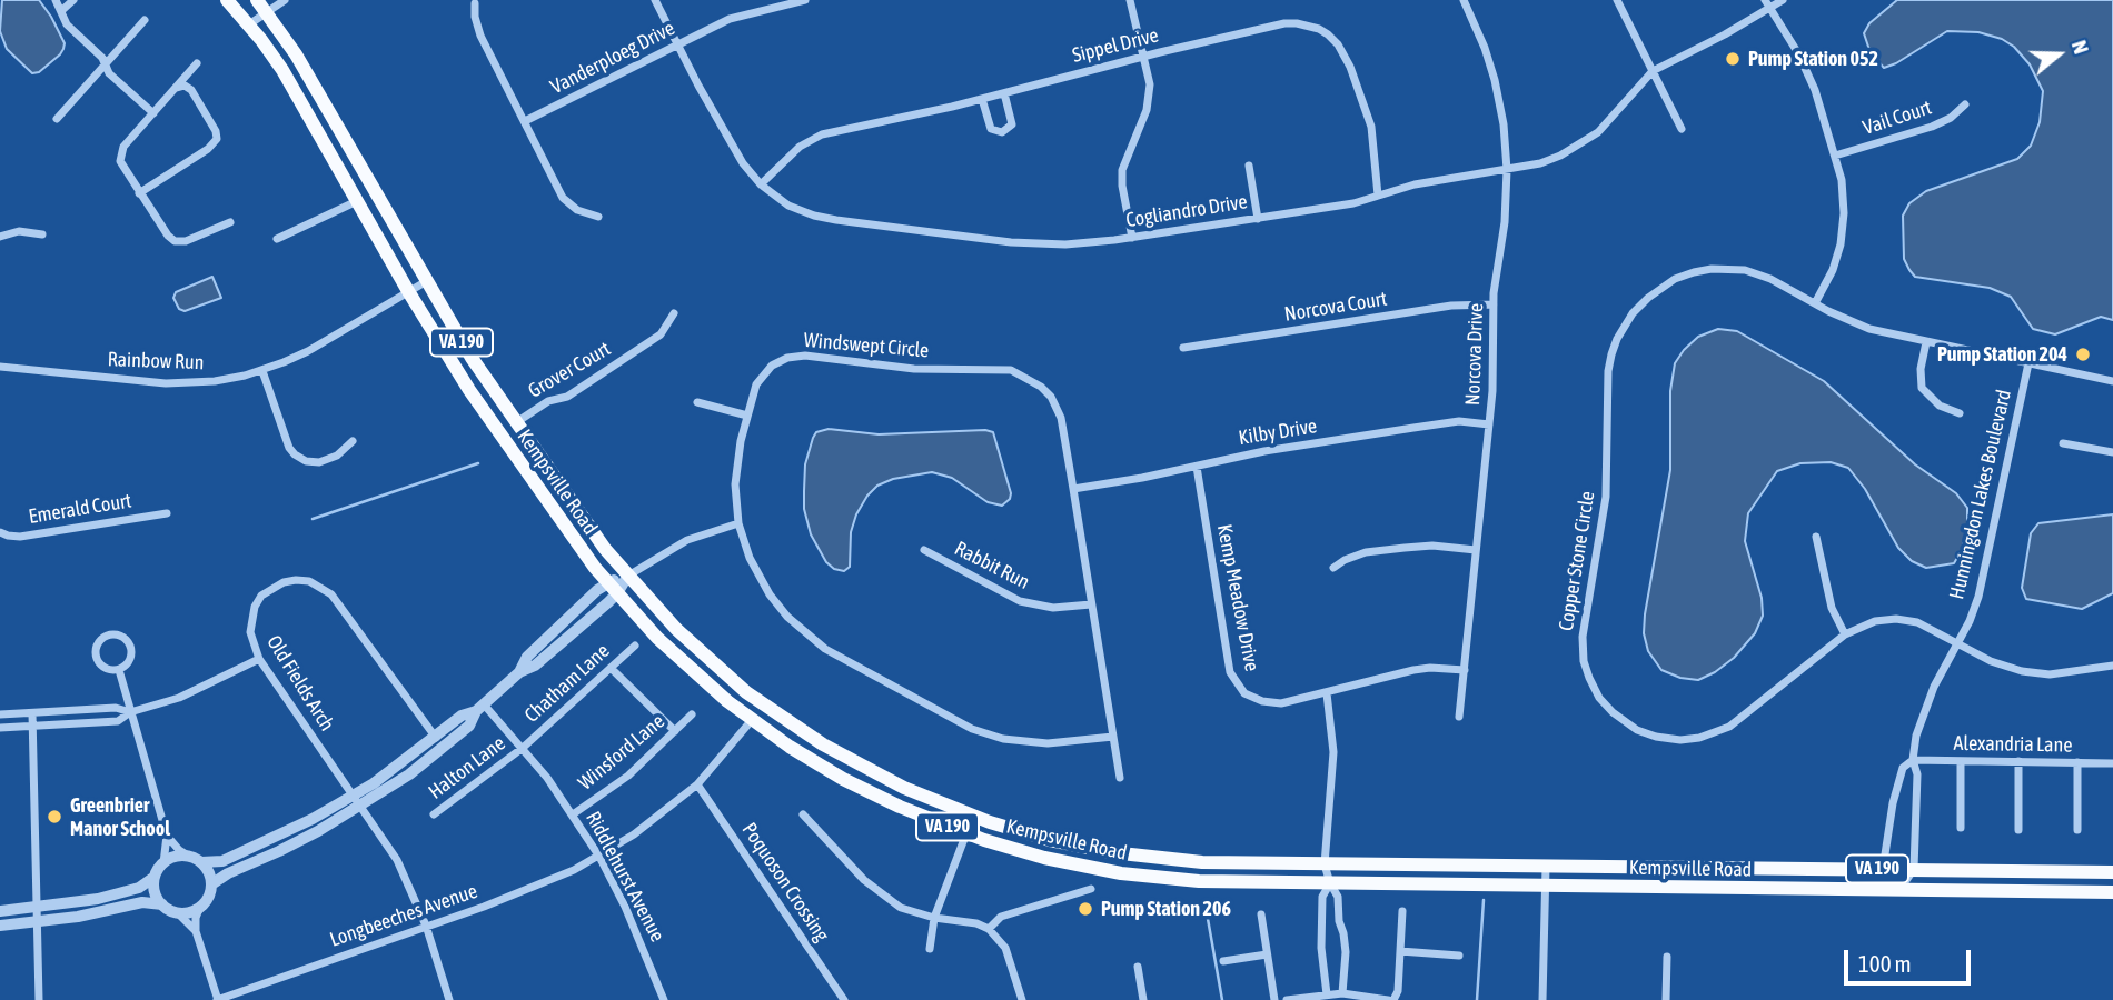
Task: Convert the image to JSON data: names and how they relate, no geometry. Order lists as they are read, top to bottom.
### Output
{
  "streets": {
    "main road": ["VA 190", "Kempsville Road"],
    "street": [
      "Sippel Drive",
      "Vanderploeg Drive",
      "Vail Court",
      "Cogliandro Drive",
      "Norcova Court",
      "Windswept Circle",
      "Norcova Drive",
      "Rainbow Run",
      "Grover Court",
      "Kilby Drive",
      "Hunningdon Lakes Boulevard",
      "Emerald Court",
      "Copper Stone Circle",
      "Rabbit Run",
      "Kemp Meadow Drive",
      "Old Fields Arch",
      "Chatham Lane",
      "Alexandria Lane",
      "Winsford Lane",
      "Halton Lane",
      "Riddlehurst Avenue",
      "Poquoson Crossing",
      "Longbeeches Avenue"
    ]
  },
  "crossings": [
    ["Sippel Drive", "Cogliandro Drive"],
    ["Vanderploeg Drive", "Cogliandro Drive"],
    ["Cogliandro Drive", "Norcova Drive"],
    ["Norcova Court", "Norcova Drive"],
    ["Windswept Circle", "Kilby Drive"],
    ["Windswept Circle", "Rabbit Run"],
    ["Norcova Drive", "Kilby Drive"],
    ["Norcova Drive", "Kemp Meadow Drive"],
    ["Rainbow Run", "Kempsville Road"],
    ["Grover Court", "Kempsville Road"],
    ["Kilby Drive", "Kemp Meadow Drive"],
    ["Kempsville Road", "Hunningdon Lakes Boulevard"],
    ["Kempsville Road", "Longbeeches Avenue"],
    ["Hunningdon Lakes Boulevard", "Copper Stone Circle"],
    ["Hunningdon Lakes Boulevard", "Alexandria Lane"],
    ["Old Fields Arch", "Longbeeches Avenue"],
    ["Chatham Lane", "Halton Lane"],
    ["Chatham Lane", "Riddlehurst Avenue"],
    ["Winsford Lane", "Riddlehurst Avenue"],
    ["Halton Lane", "Riddlehurst Avenue"],
    ["Riddlehurst Avenue", "Longbeeches Avenue"],
    ["Poquoson Crossing", "Longbeeches Avenue"]
  ],
  "places": [
    "Pump Station 052",
    "Pump Station 204",
    "Greenbrier Manor School",
    "Pump Station 206"
  ],
  "scale_bar": "100 m",
  "north": "right"
}
